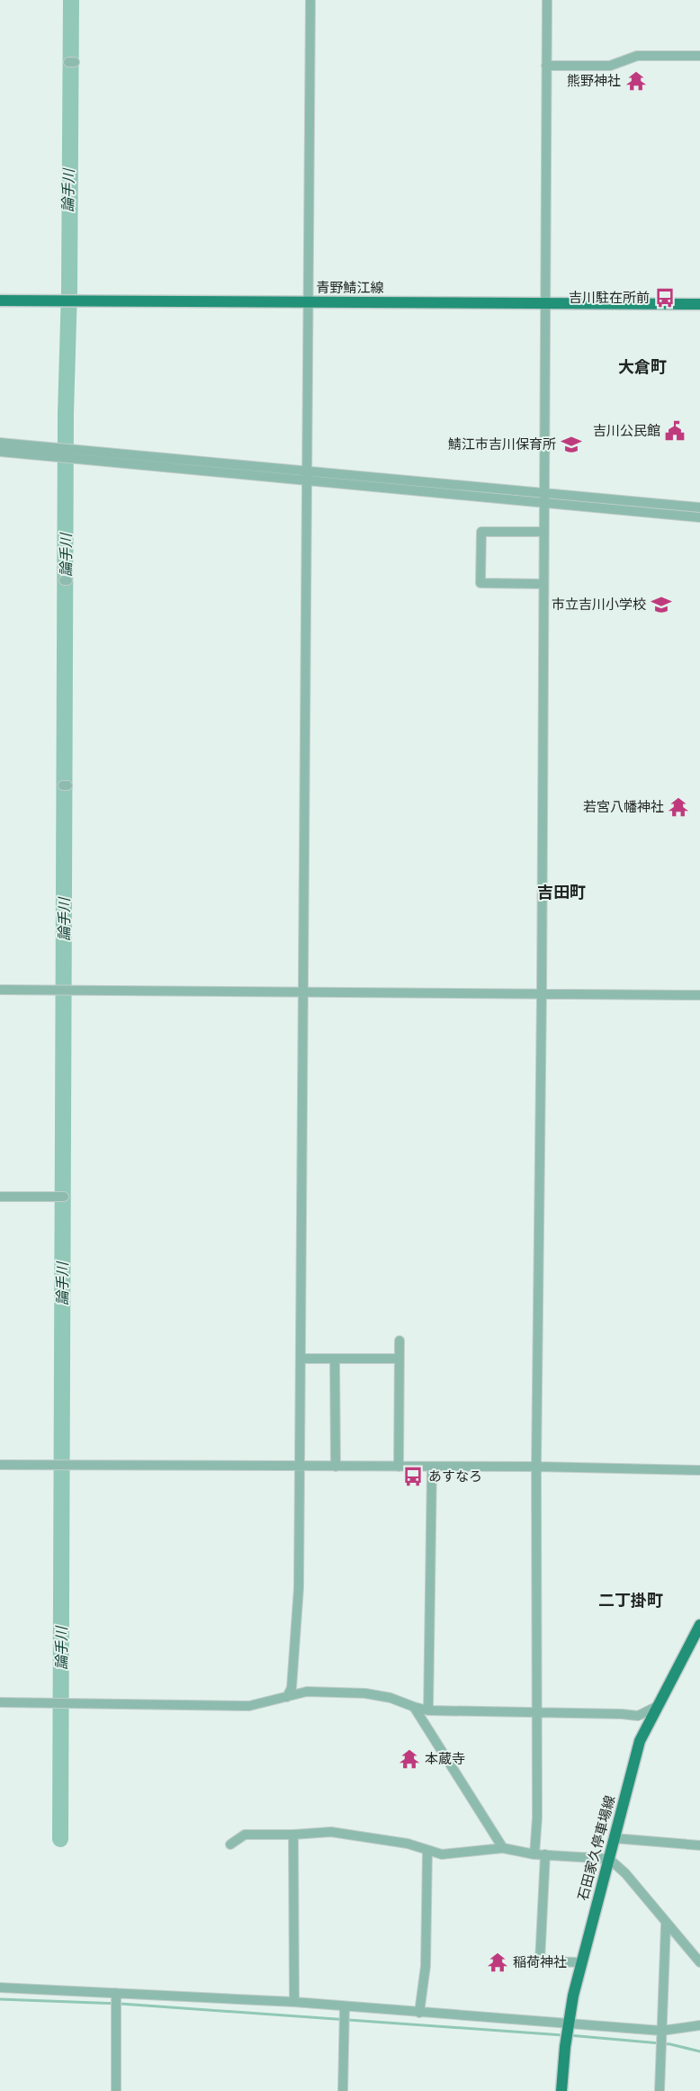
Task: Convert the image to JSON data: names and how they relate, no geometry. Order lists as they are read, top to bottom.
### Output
{
  "streets": {
    "main road": ["青野鯖江線", "石田家久停車場線"]
  },
  "districts": ["大倉町", "吉田町", "二丁掛町"],
  "water": ["論手川"],
  "places": {
    "temple": [
      "熊野神社",
      "若宮八幡神社",
      "本蔵寺",
      "稲荷神社"
    ],
    "bus stop": ["吉川駐在所前", "あすなろ"],
    "public building": ["吉川公民館"],
    "school or university": ["鯖江市吉川保育所", "市立吉川小学校"]
  }
}
